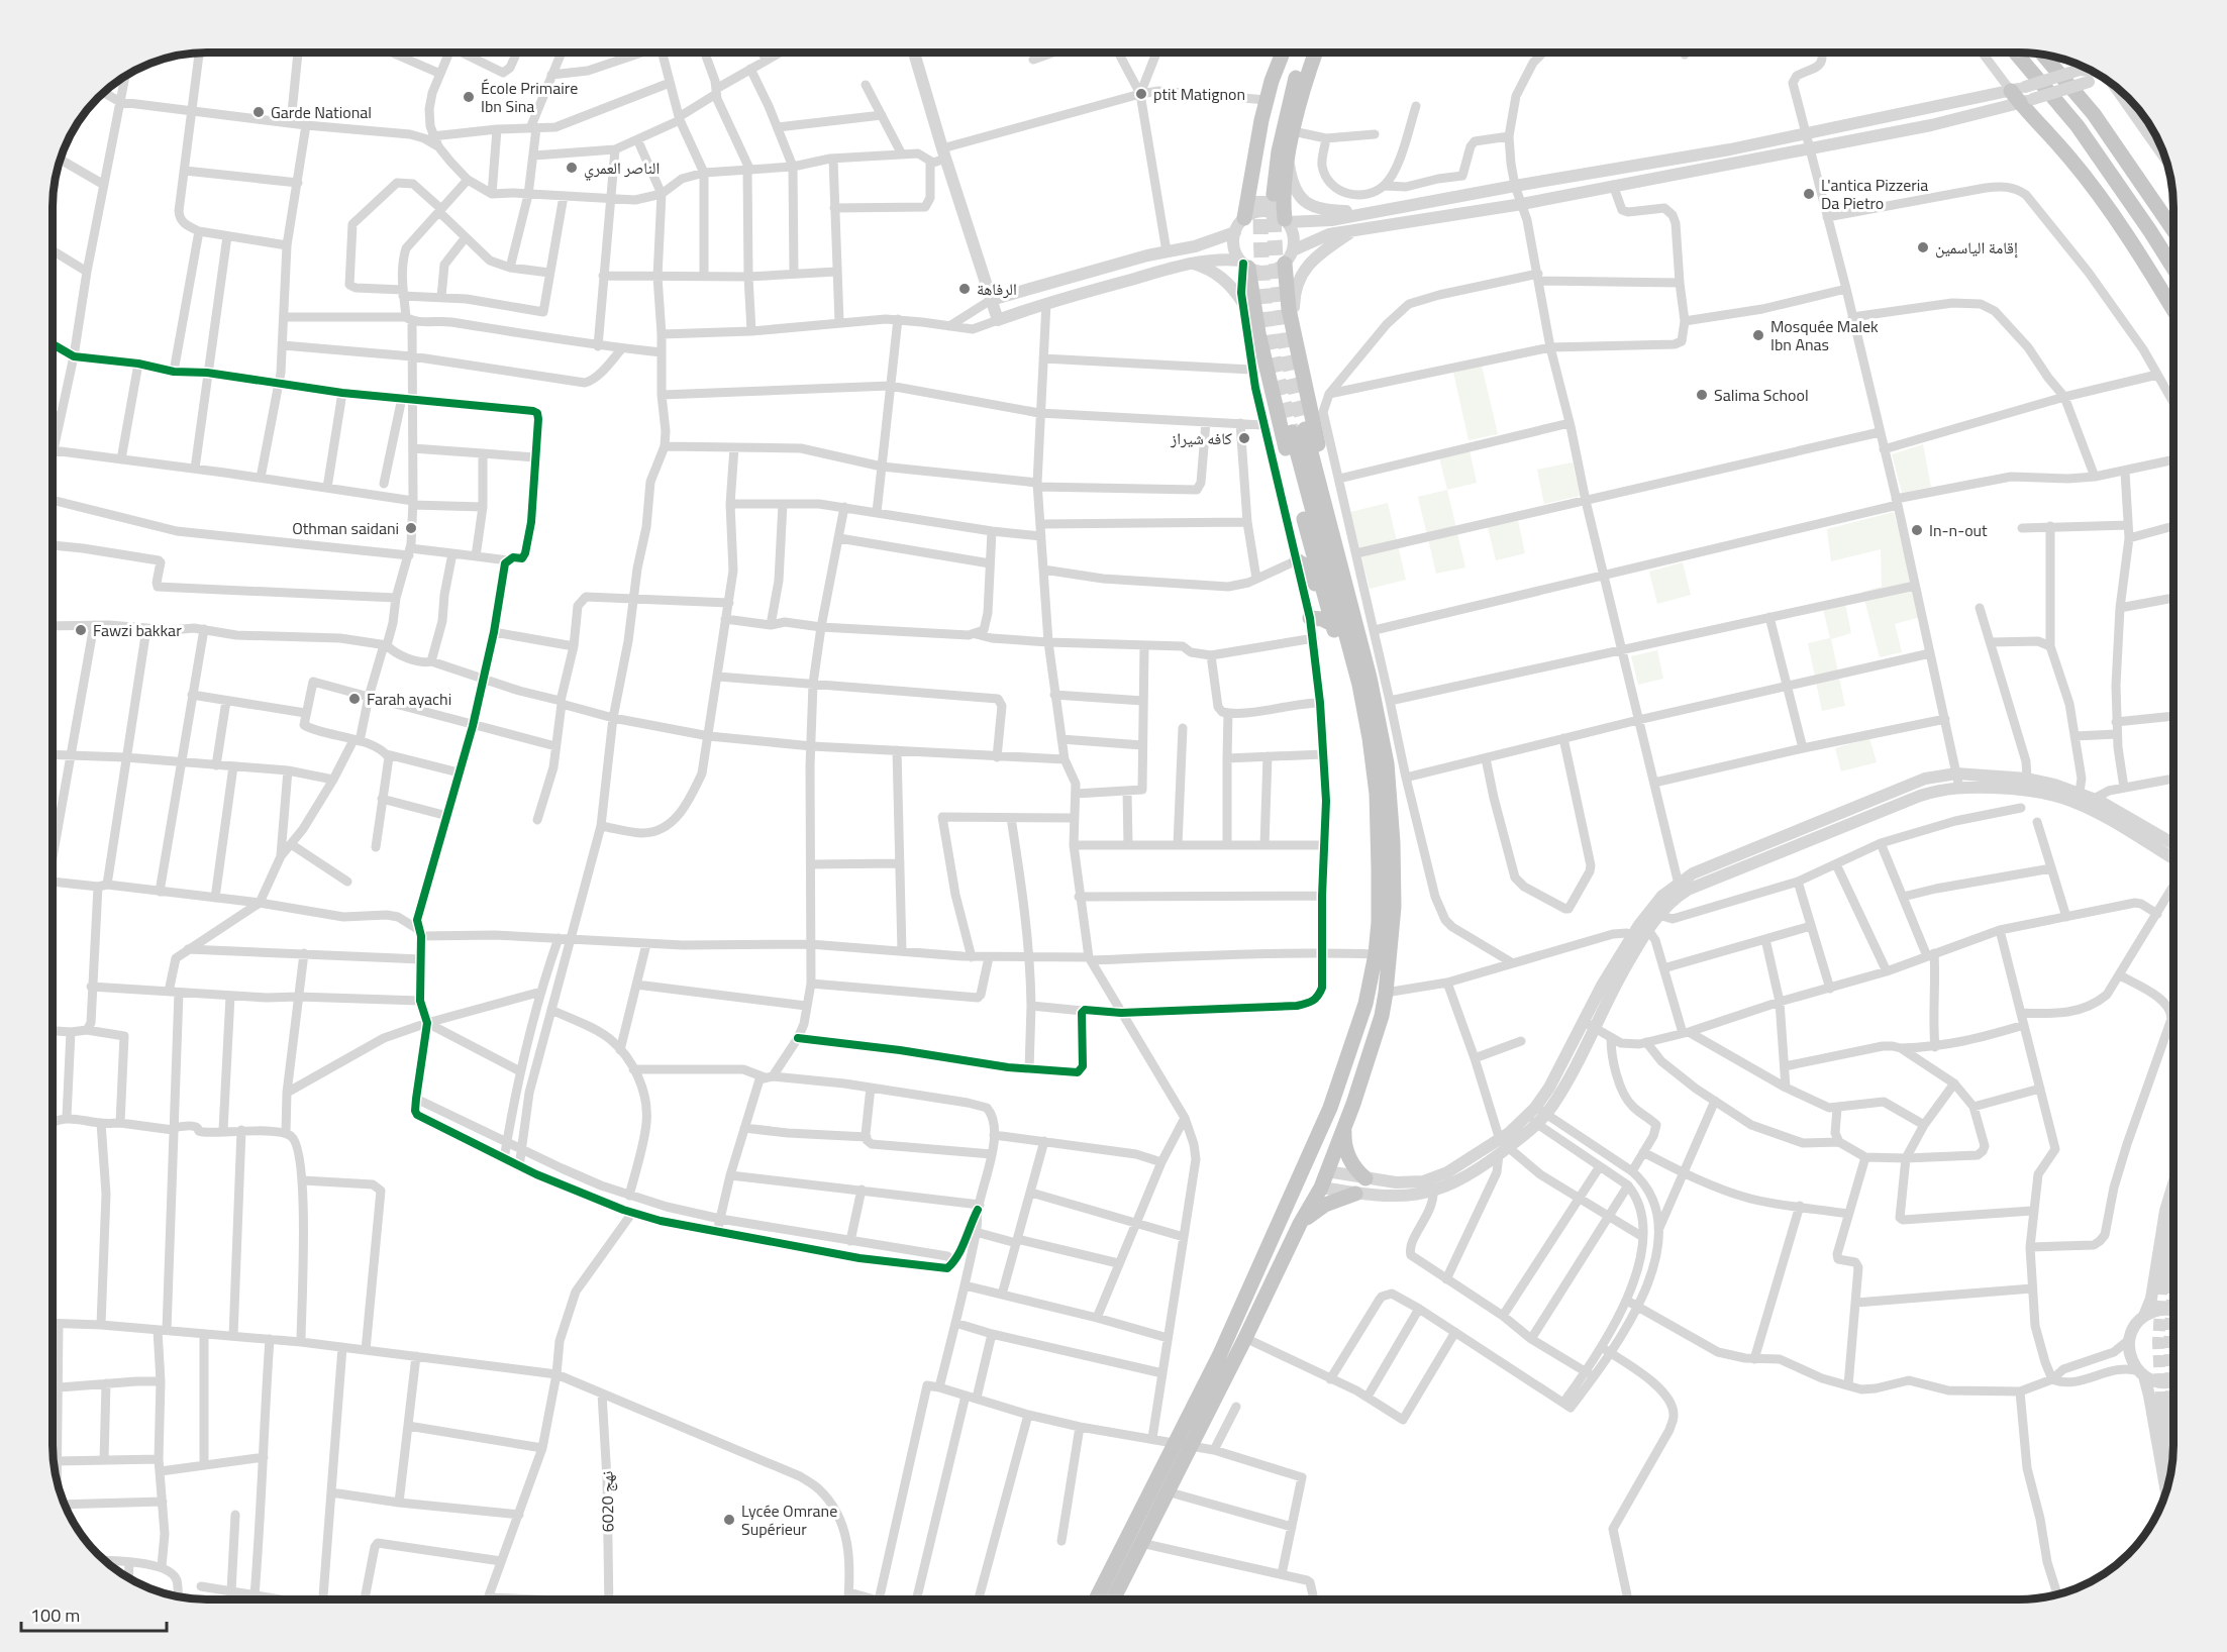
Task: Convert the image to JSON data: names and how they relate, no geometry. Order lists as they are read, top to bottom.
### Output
{
  "streets": {
    "street": ["نهج 6020"]
  },
  "places": [
    "ptit Matignon",
    "École Primaire Ibn Sina",
    "Garde National",
    "الناصر العمري",
    "L'antica Pizzeria Da Pietro",
    "إقامة الياسمين",
    "الرفاهة",
    "Mosquée Malek Ibn Anas",
    "Salima School",
    "کافه شيراز",
    "Othman saidani",
    "In-n-out",
    "Fawzi bakkar",
    "Farah ayachi",
    "Lycée Omrane Supérieur"
  ],
  "scale_bar": "100 m"
}
